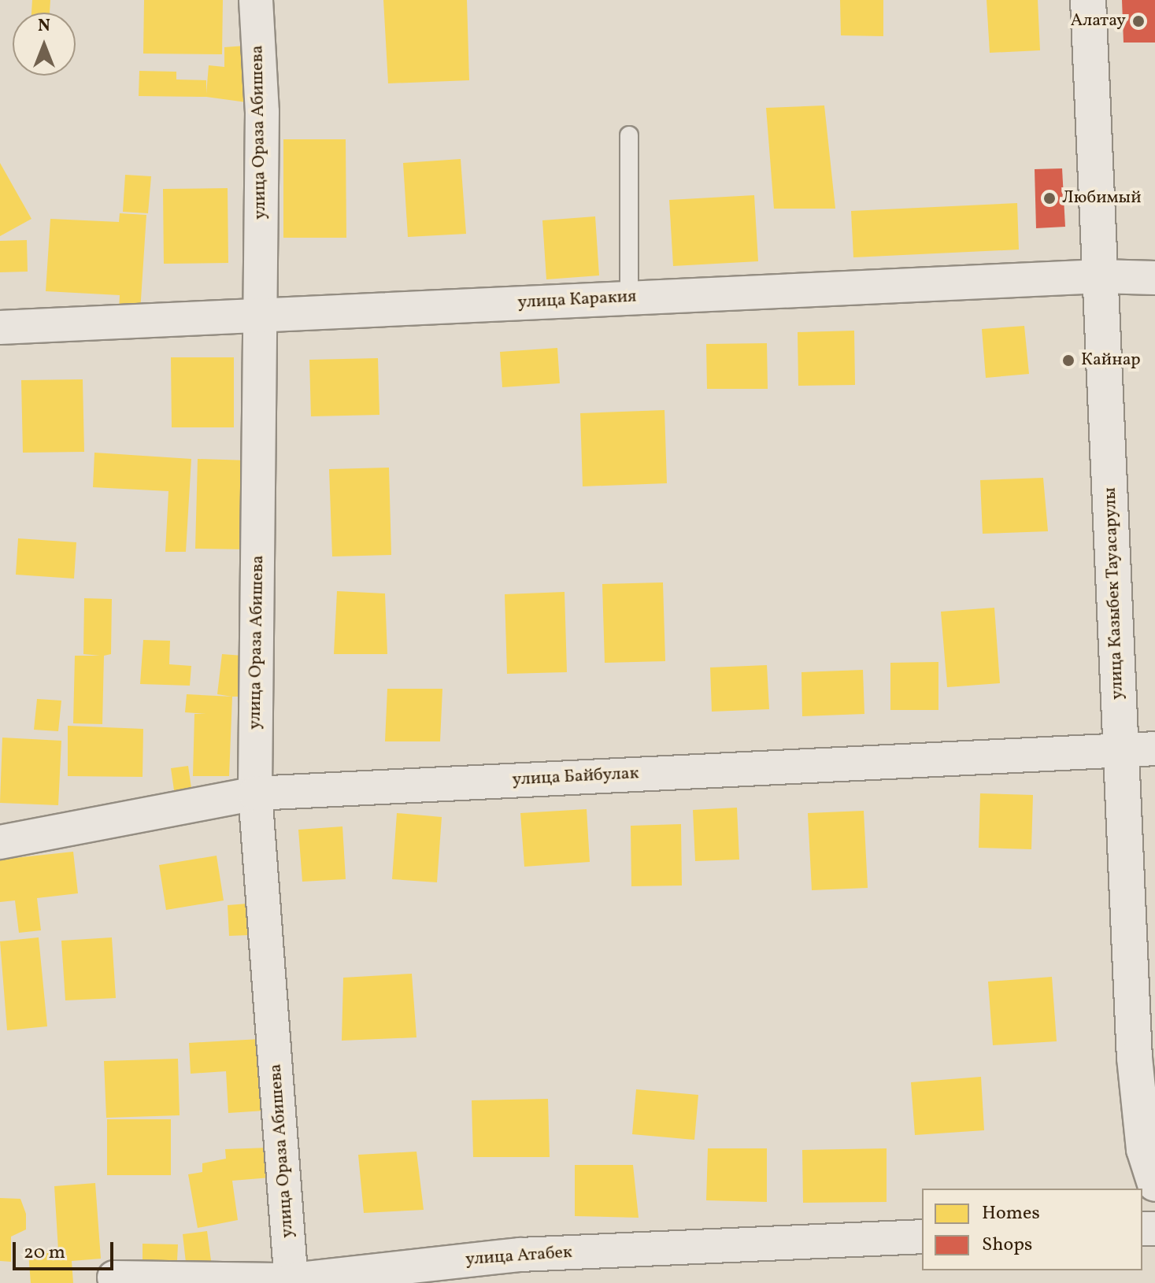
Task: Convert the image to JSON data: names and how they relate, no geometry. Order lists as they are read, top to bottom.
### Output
{
  "streets": {
    "street": [
      "улица Ораза Абишева",
      "улица Каракия",
      "улица Казыбек Тауасарулы",
      "улица Байбулак",
      "улица Атабек"
    ]
  },
  "crossings": [
    ["улица Ораза Абишева", "улица Каракия"],
    ["улица Ораза Абишева", "улица Байбулак"],
    ["улица Ораза Абишева", "улица Атабек"],
    ["улица Каракия", "улица Казыбек Тауасарулы"],
    ["улица Казыбек Тауасарулы", "улица Байбулак"]
  ],
  "places": ["Алатау", "Любимый", "Кайнар"],
  "legend": ["Homes", "Shops"],
  "scale_bar": "20 m",
  "north": "top"
}
